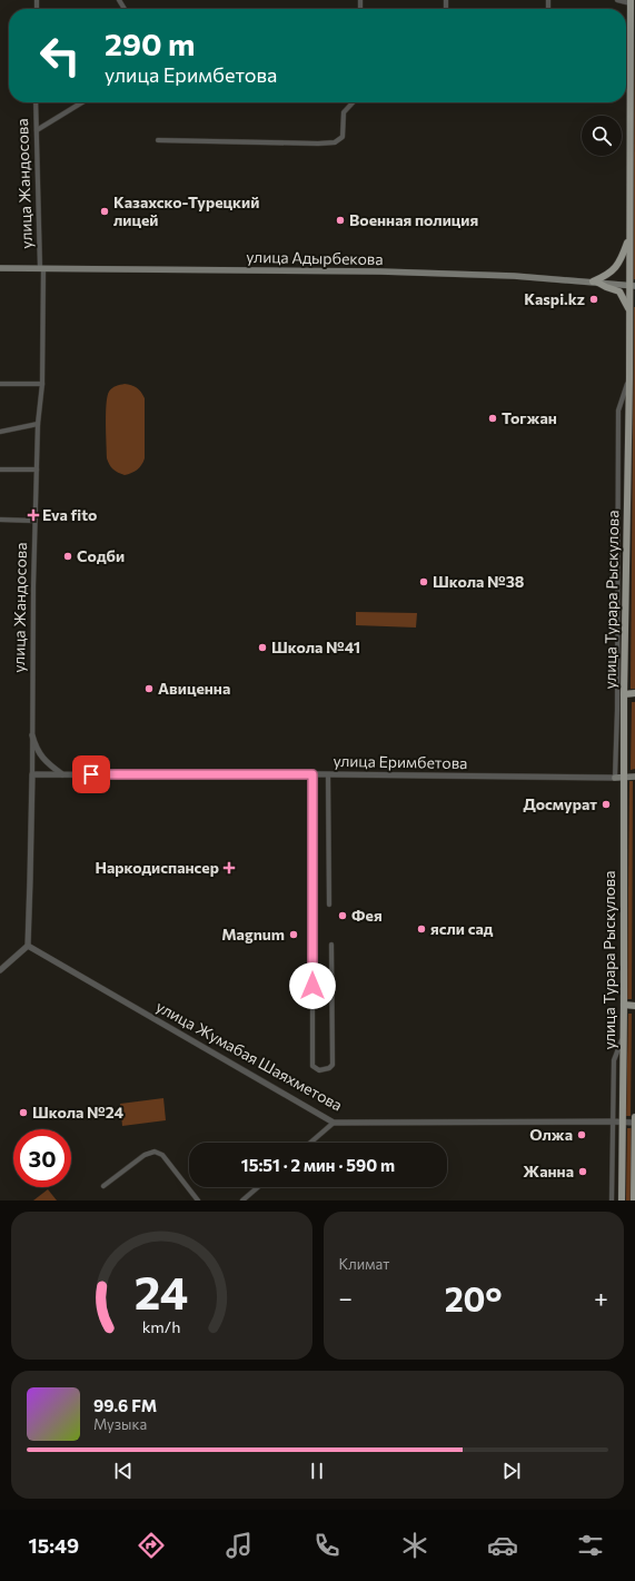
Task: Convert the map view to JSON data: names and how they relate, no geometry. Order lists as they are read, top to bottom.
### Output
{
  "streets": {
    "main road": ["улица Адырбекова", "улица Турара Рыскулова", "улица Еримбетова"],
    "street": ["улица Жандосова", "улица Жумабая Шаяхметова"]
  },
  "crossings": [
    ["улица Жандосова", "улица Адырбекова"],
    ["улица Жандосова", "улица Еримбетова"],
    ["улица Жандосова", "улица Жумабая Шаяхметова"],
    ["улица Адырбекова", "улица Турара Рыскулова"],
    ["улица Турара Рыскулова", "улица Еримбетова"],
    ["улица Турара Рыскулова", "улица Жумабая Шаяхметова"]
  ],
  "places": {
    "other": [
      "Казахско-Турецкий лицей",
      "Военная полиция",
      "Kaspi.kz",
      "Тогжан",
      "Содби",
      "Школа №38",
      "Школа №41",
      "Авиценна",
      "Досмурат",
      "Фея",
      "ясли сад",
      "Magnum",
      "Школа №24",
      "Олжа",
      "Жанна"
    ],
    "health": ["Eva fito", "Наркодиспансер"]
  },
  "page": {
    "turn": ["290 m", "улица Еримбетова"],
    "limit": "30",
    "trip": "15:51 · 2 мин · 590 m",
    "tile": "Климат",
    "heat": ["−", "20°", "+"],
    "song": ["99.6 FM", "Музыка"],
    "tabs": "15:49",
    "gauge": ["24", "km/h"]
  }
}
